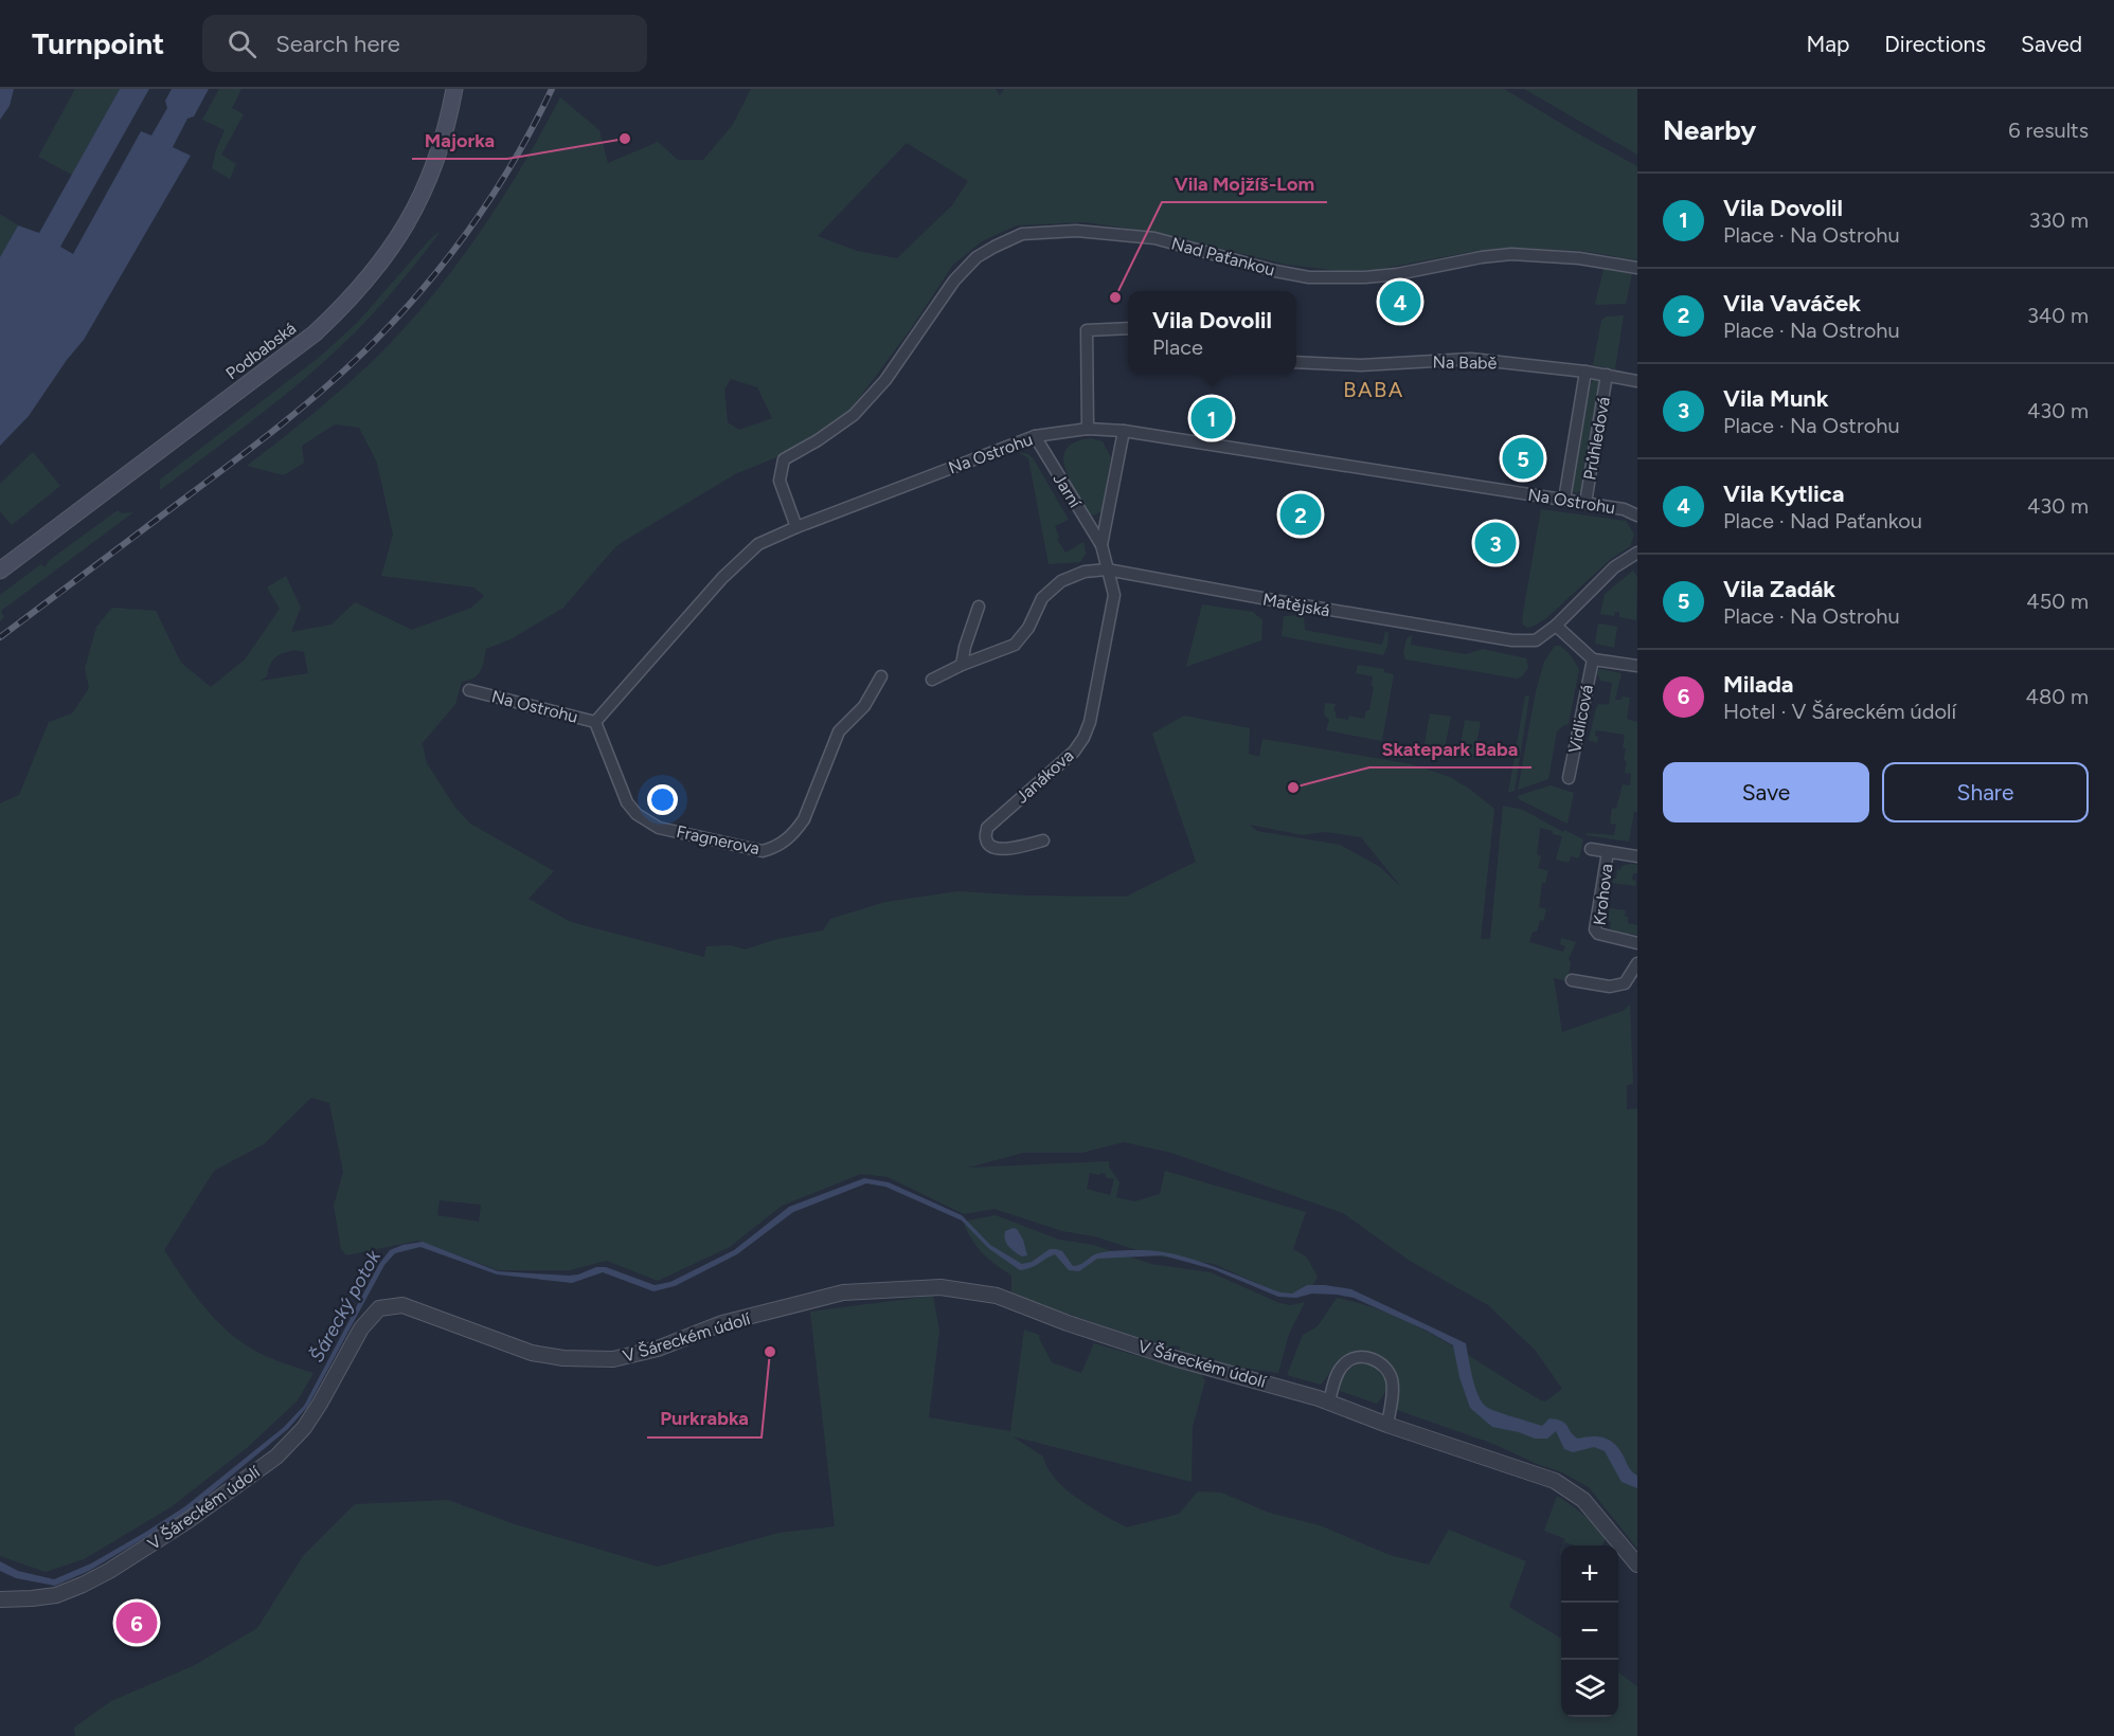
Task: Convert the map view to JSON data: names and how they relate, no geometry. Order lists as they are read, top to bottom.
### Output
{
  "streets": {
    "main road": ["Podbabská"],
    "street": [
      "Nad Paťankou",
      "Na Babě",
      "Průhledová",
      "Na Ostrohu",
      "Jarní",
      "Matějská",
      "Vidlicová",
      "Janákova",
      "Fragnerova",
      "Krohova",
      "V Šáreckém údolí"
    ]
  },
  "crossings": [
    ["Nad Paťankou", "Na Ostrohu"],
    ["Na Babě", "Průhledová"],
    ["Průhledová", "Na Ostrohu"],
    ["Na Ostrohu", "Jarní"],
    ["Na Ostrohu", "Fragnerova"],
    ["Jarní", "Matějská"],
    ["Jarní", "Janákova"],
    ["Matějská", "Vidlicová"],
    ["Matějská", "Janákova"]
  ],
  "districts": ["BABA"],
  "water": ["Šárecký potok"],
  "places": [
    "Majorka",
    "Vila Mojžíš-Lom",
    "Skatepark Baba",
    "Purkrabka"
  ],
  "page": {
    "header": "Turnpoint",
    "search": "Search here",
    "nav": ["Map", "Directions", "Saved"],
    "heading": ["Nearby", "6 results"],
    "list": [
      {
        "mark": "1",
        "name": "Vila Dovolil",
        "note": "Place · Na Ostrohu",
        "value": "330 m"
      },
      {
        "mark": "2",
        "name": "Vila Vaváček",
        "note": "Place · Na Ostrohu",
        "value": "340 m"
      },
      {
        "mark": "3",
        "name": "Vila Munk",
        "note": "Place · Na Ostrohu",
        "value": "430 m"
      },
      {
        "mark": "4",
        "name": "Vila Kytlica",
        "note": "Place · Nad Paťankou",
        "value": "430 m"
      },
      {
        "mark": "5",
        "name": "Vila Zadák",
        "note": "Place · Na Ostrohu",
        "value": "450 m"
      },
      {
        "mark": "6",
        "name": "Milada",
        "note": "Hotel · V Šáreckém údolí",
        "value": "480 m"
      }
    ],
    "pins": [
      "4",
      "1",
      "5",
      "2",
      "3",
      "6"
    ],
    "popup": ["Vila Dovolil", "Place"],
    "buttons": ["Save", "Share"],
    "map_buttons": ["+", "−"]
  }
}
